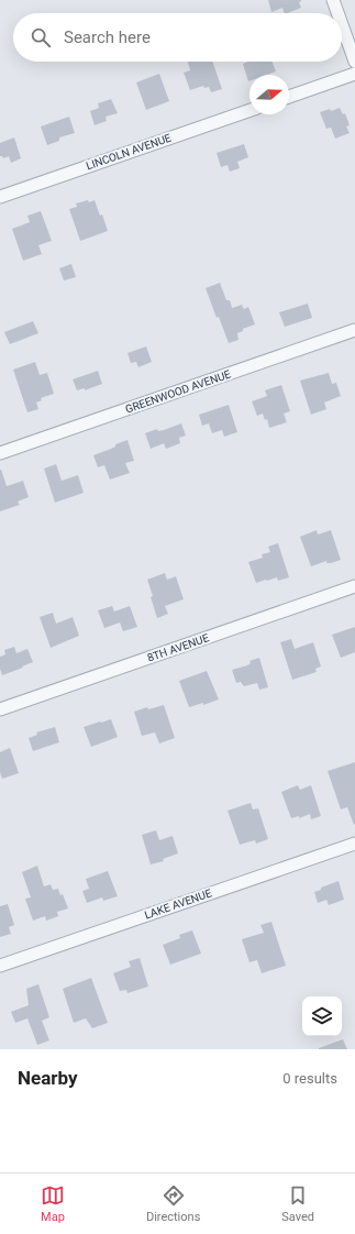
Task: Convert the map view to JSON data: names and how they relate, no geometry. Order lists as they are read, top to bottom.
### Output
{
  "streets": {
    "street": [
      "LINCOLN AVENUE",
      "GREENWOOD AVENUE",
      "8TH AVENUE",
      "LAKE AVENUE"
    ]
  },
  "north": "right",
  "page": {
    "search": "Search here",
    "heading": ["Nearby", "0 results"],
    "nav": ["Map", "Directions", "Saved"]
  }
}
